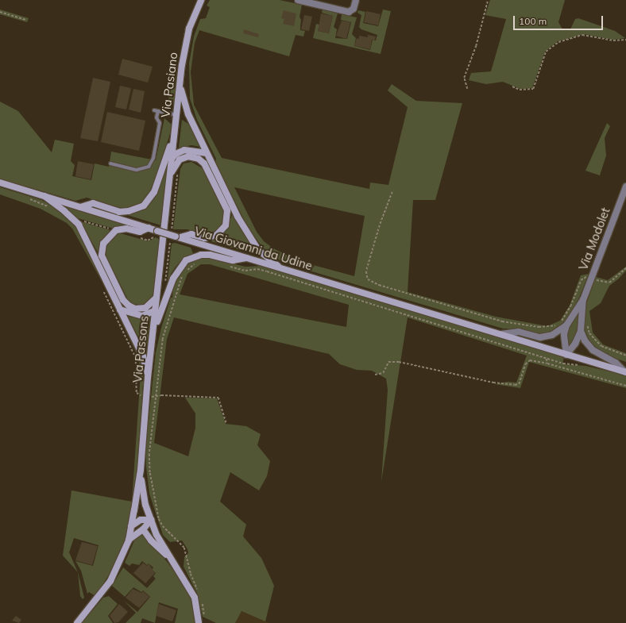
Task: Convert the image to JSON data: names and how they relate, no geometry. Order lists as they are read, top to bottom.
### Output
{
  "streets": {
    "street": [
      "Via Pasiano",
      "Via Modolet",
      "Via Giovanni da Udine",
      "Via Passons"
    ]
  },
  "crossings": [
    ["Via Pasiano", "Via Passons"],
    ["Via Modolet", "Via Giovanni da Udine"]
  ],
  "scale_bar": "100 m"
}
